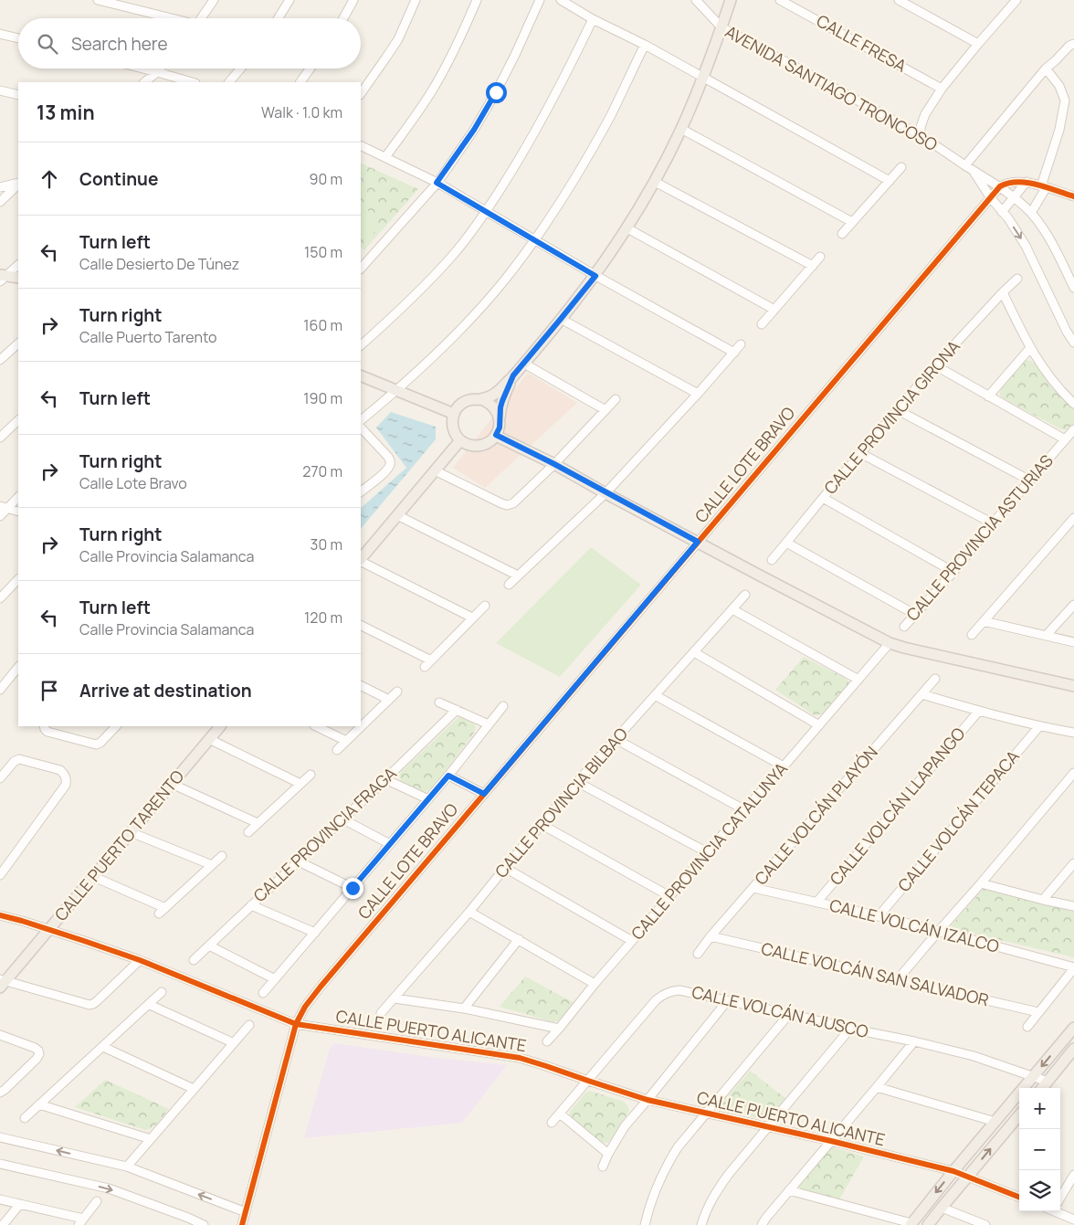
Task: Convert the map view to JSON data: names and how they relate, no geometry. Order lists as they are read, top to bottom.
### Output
{
  "streets": {
    "main road": ["CALLE PUERTO TARENTO"],
    "street": [
      "CALLE FRESA",
      "AVENIDA SANTIAGO TRONCOSO",
      "CALLE PROVINCIA GIRONA",
      "CALLE LOTE BRAVO",
      "CALLE PROVINCIA ASTURIAS",
      "CALLE PROVINCIA BILBAO",
      "CALLE VOLCÁN LLAPANGO",
      "CALLE VOLCÁN PLAYÓN",
      "CALLE VOLCÁN TEPACA",
      "CALLE PROVINCIA FRAGA",
      "CALLE PROVINCIA CATALUNYA",
      "CALLE VOLCÁN IZALCO",
      "CALLE VOLCÁN SAN SALVADOR",
      "CALLE VOLCÁN AJUSCO",
      "CALLE PUERTO ALICANTE"
    ]
  },
  "crossings": [
    ["AVENIDA SANTIAGO TRONCOSO", "CALLE LOTE BRAVO"],
    ["CALLE LOTE BRAVO", "CALLE PUERTO ALICANTE"],
    ["CALLE VOLCÁN LLAPANGO", "CALLE VOLCÁN IZALCO"],
    ["CALLE VOLCÁN PLAYÓN", "CALLE VOLCÁN IZALCO"],
    ["CALLE VOLCÁN PLAYÓN", "CALLE VOLCÁN SAN SALVADOR"],
    ["CALLE VOLCÁN TEPACA", "CALLE VOLCÁN IZALCO"],
    ["CALLE PUERTO TARENTO", "CALLE PUERTO ALICANTE"],
    ["CALLE VOLCÁN AJUSCO", "CALLE PUERTO ALICANTE"]
  ],
  "page": {
    "search": "Search here",
    "heading": ["13 min", "Walk · 1.0 km"],
    "list": [
      ["Continue", "90 m"],
      ["Turn left", "Calle Desierto De Túnez", "150 m"],
      ["Turn right", "Calle Puerto Tarento", "160 m"],
      ["Turn left", "190 m"],
      ["Turn right", "Calle Lote Bravo", "270 m"],
      ["Turn right", "Calle Provincia Salamanca", "30 m"],
      ["Turn left", "Calle Provincia Salamanca", "120 m"],
      "Arrive at destination"
    ],
    "map_buttons": ["+", "−"]
  }
}
